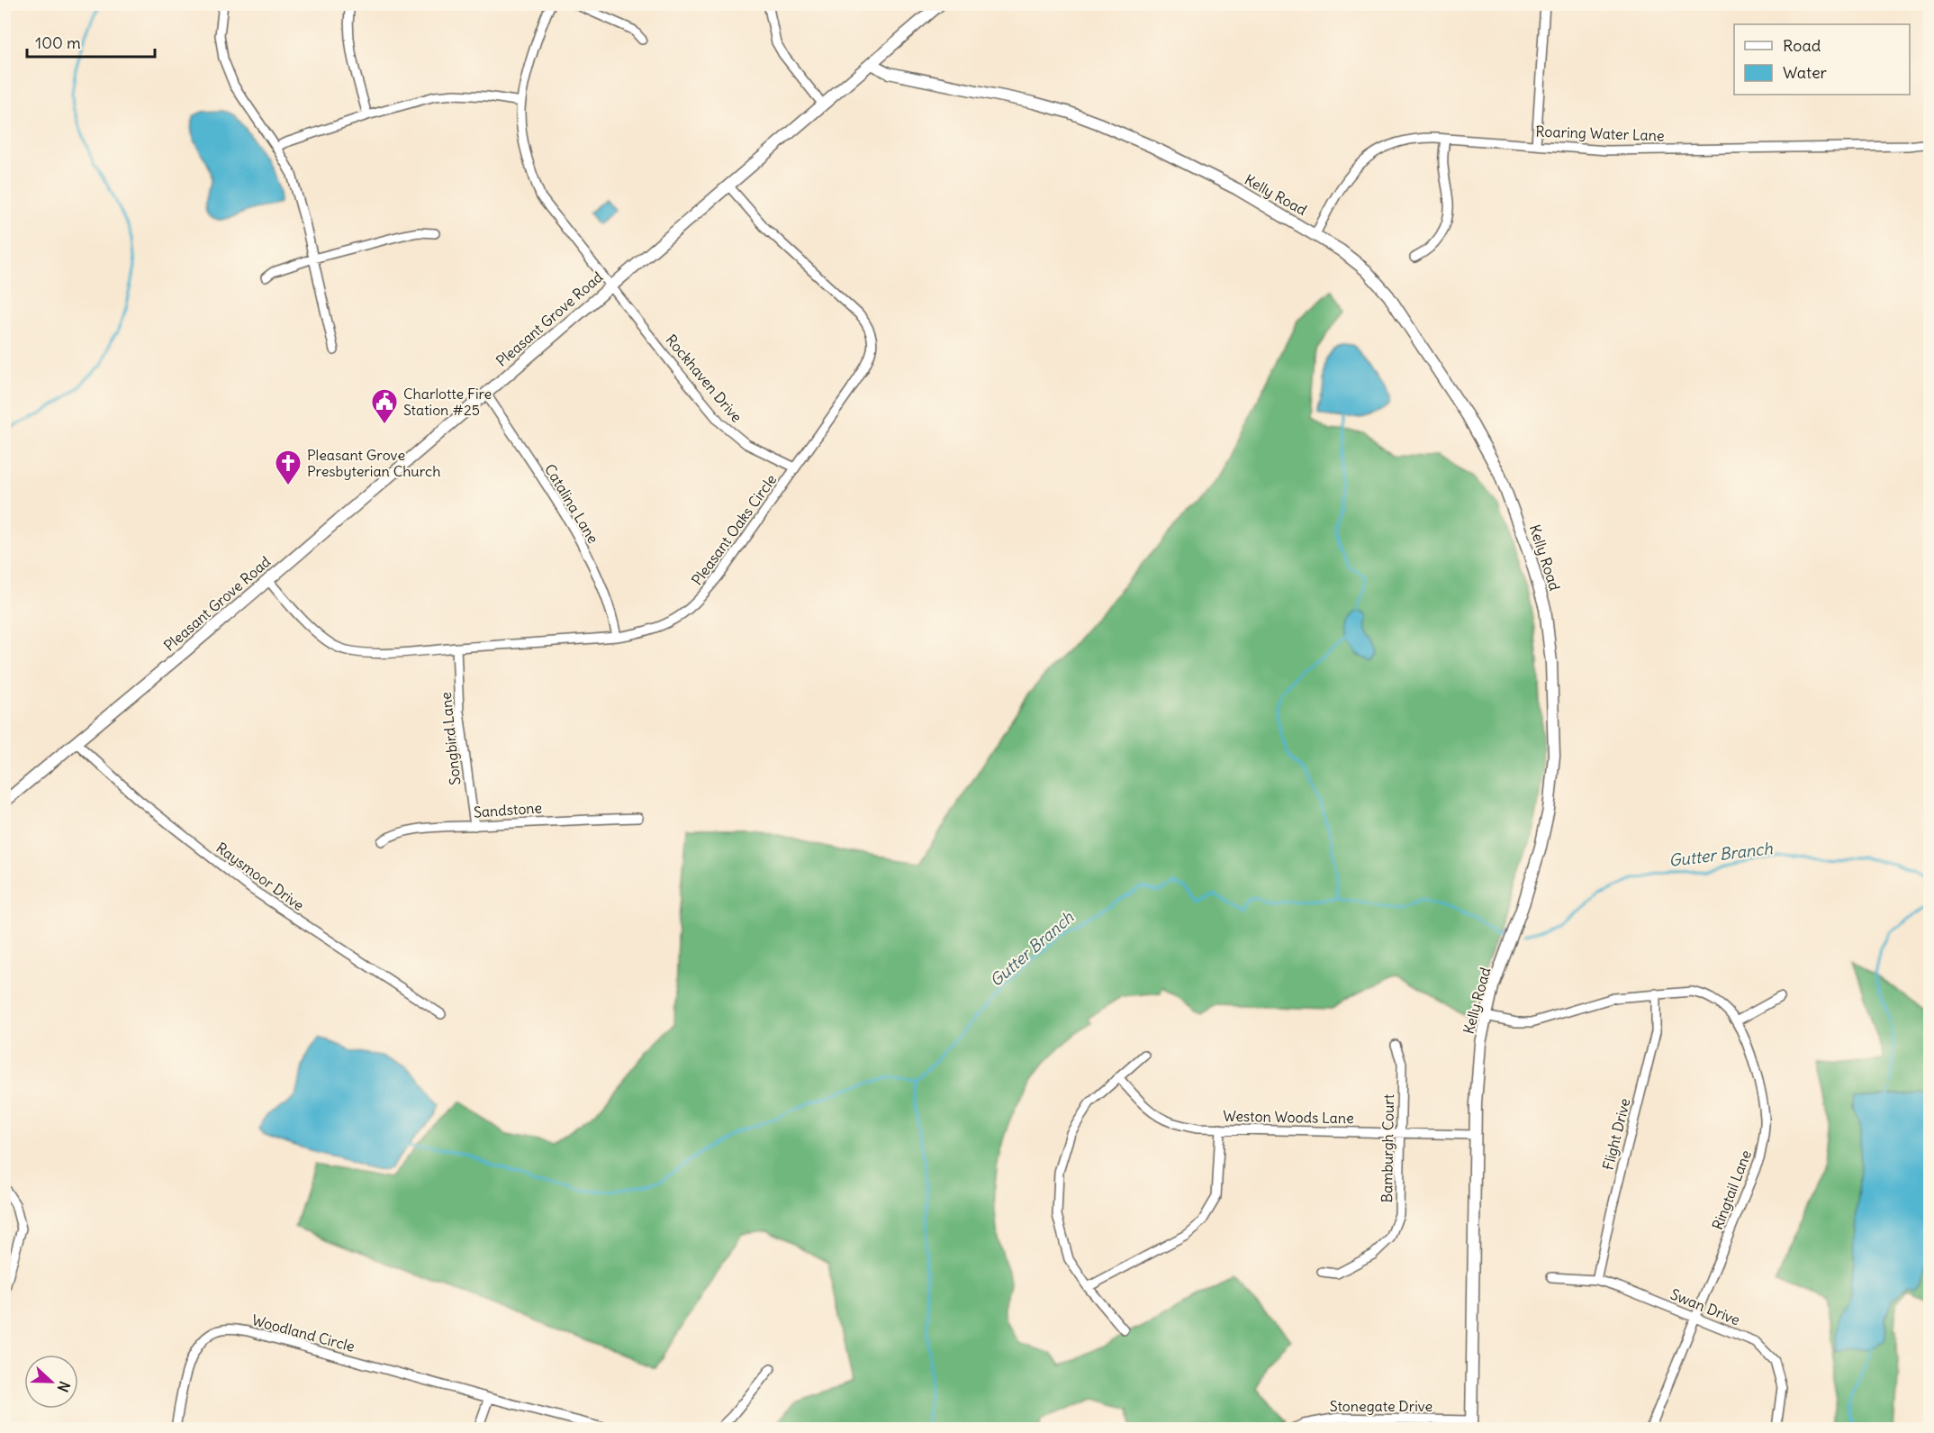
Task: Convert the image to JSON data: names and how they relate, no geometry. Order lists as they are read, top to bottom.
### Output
{
  "streets": {
    "street": [
      "Roaring Water Lane",
      "Kelly Road",
      "Pleasant Grove Road",
      "Rockhaven Drive",
      "Catalina Lane",
      "Pleasant Oaks Circle",
      "Songbird Lane",
      "Sandstone",
      "Raysmoor Drive",
      "Weston Woods Lane",
      "Flight Drive",
      "Bamburgh Court",
      "Ringtail Lane",
      "Swan Drive",
      "Woodland Circle",
      "Stonegate Drive"
    ]
  },
  "crossings": [
    ["Roaring Water Lane", "Kelly Road"],
    ["Kelly Road", "Pleasant Grove Road"],
    ["Kelly Road", "Weston Woods Lane"],
    ["Kelly Road", "Ringtail Lane"],
    ["Kelly Road", "Stonegate Drive"],
    ["Pleasant Grove Road", "Rockhaven Drive"],
    ["Pleasant Grove Road", "Catalina Lane"],
    ["Pleasant Grove Road", "Pleasant Oaks Circle"],
    ["Pleasant Grove Road", "Raysmoor Drive"],
    ["Rockhaven Drive", "Pleasant Oaks Circle"],
    ["Catalina Lane", "Pleasant Oaks Circle"],
    ["Pleasant Oaks Circle", "Songbird Lane"],
    ["Songbird Lane", "Sandstone"],
    ["Weston Woods Lane", "Bamburgh Court"],
    ["Flight Drive", "Ringtail Lane"],
    ["Flight Drive", "Swan Drive"],
    ["Ringtail Lane", "Swan Drive"]
  ],
  "water": ["Gutter Branch"],
  "places": {
    "public building": ["Charlotte Fire Station #25"],
    "church": ["Pleasant Grove Presbyterian Church"]
  },
  "legend": ["Road", "Water"],
  "scale_bar": "100 m",
  "north": "right"
}
